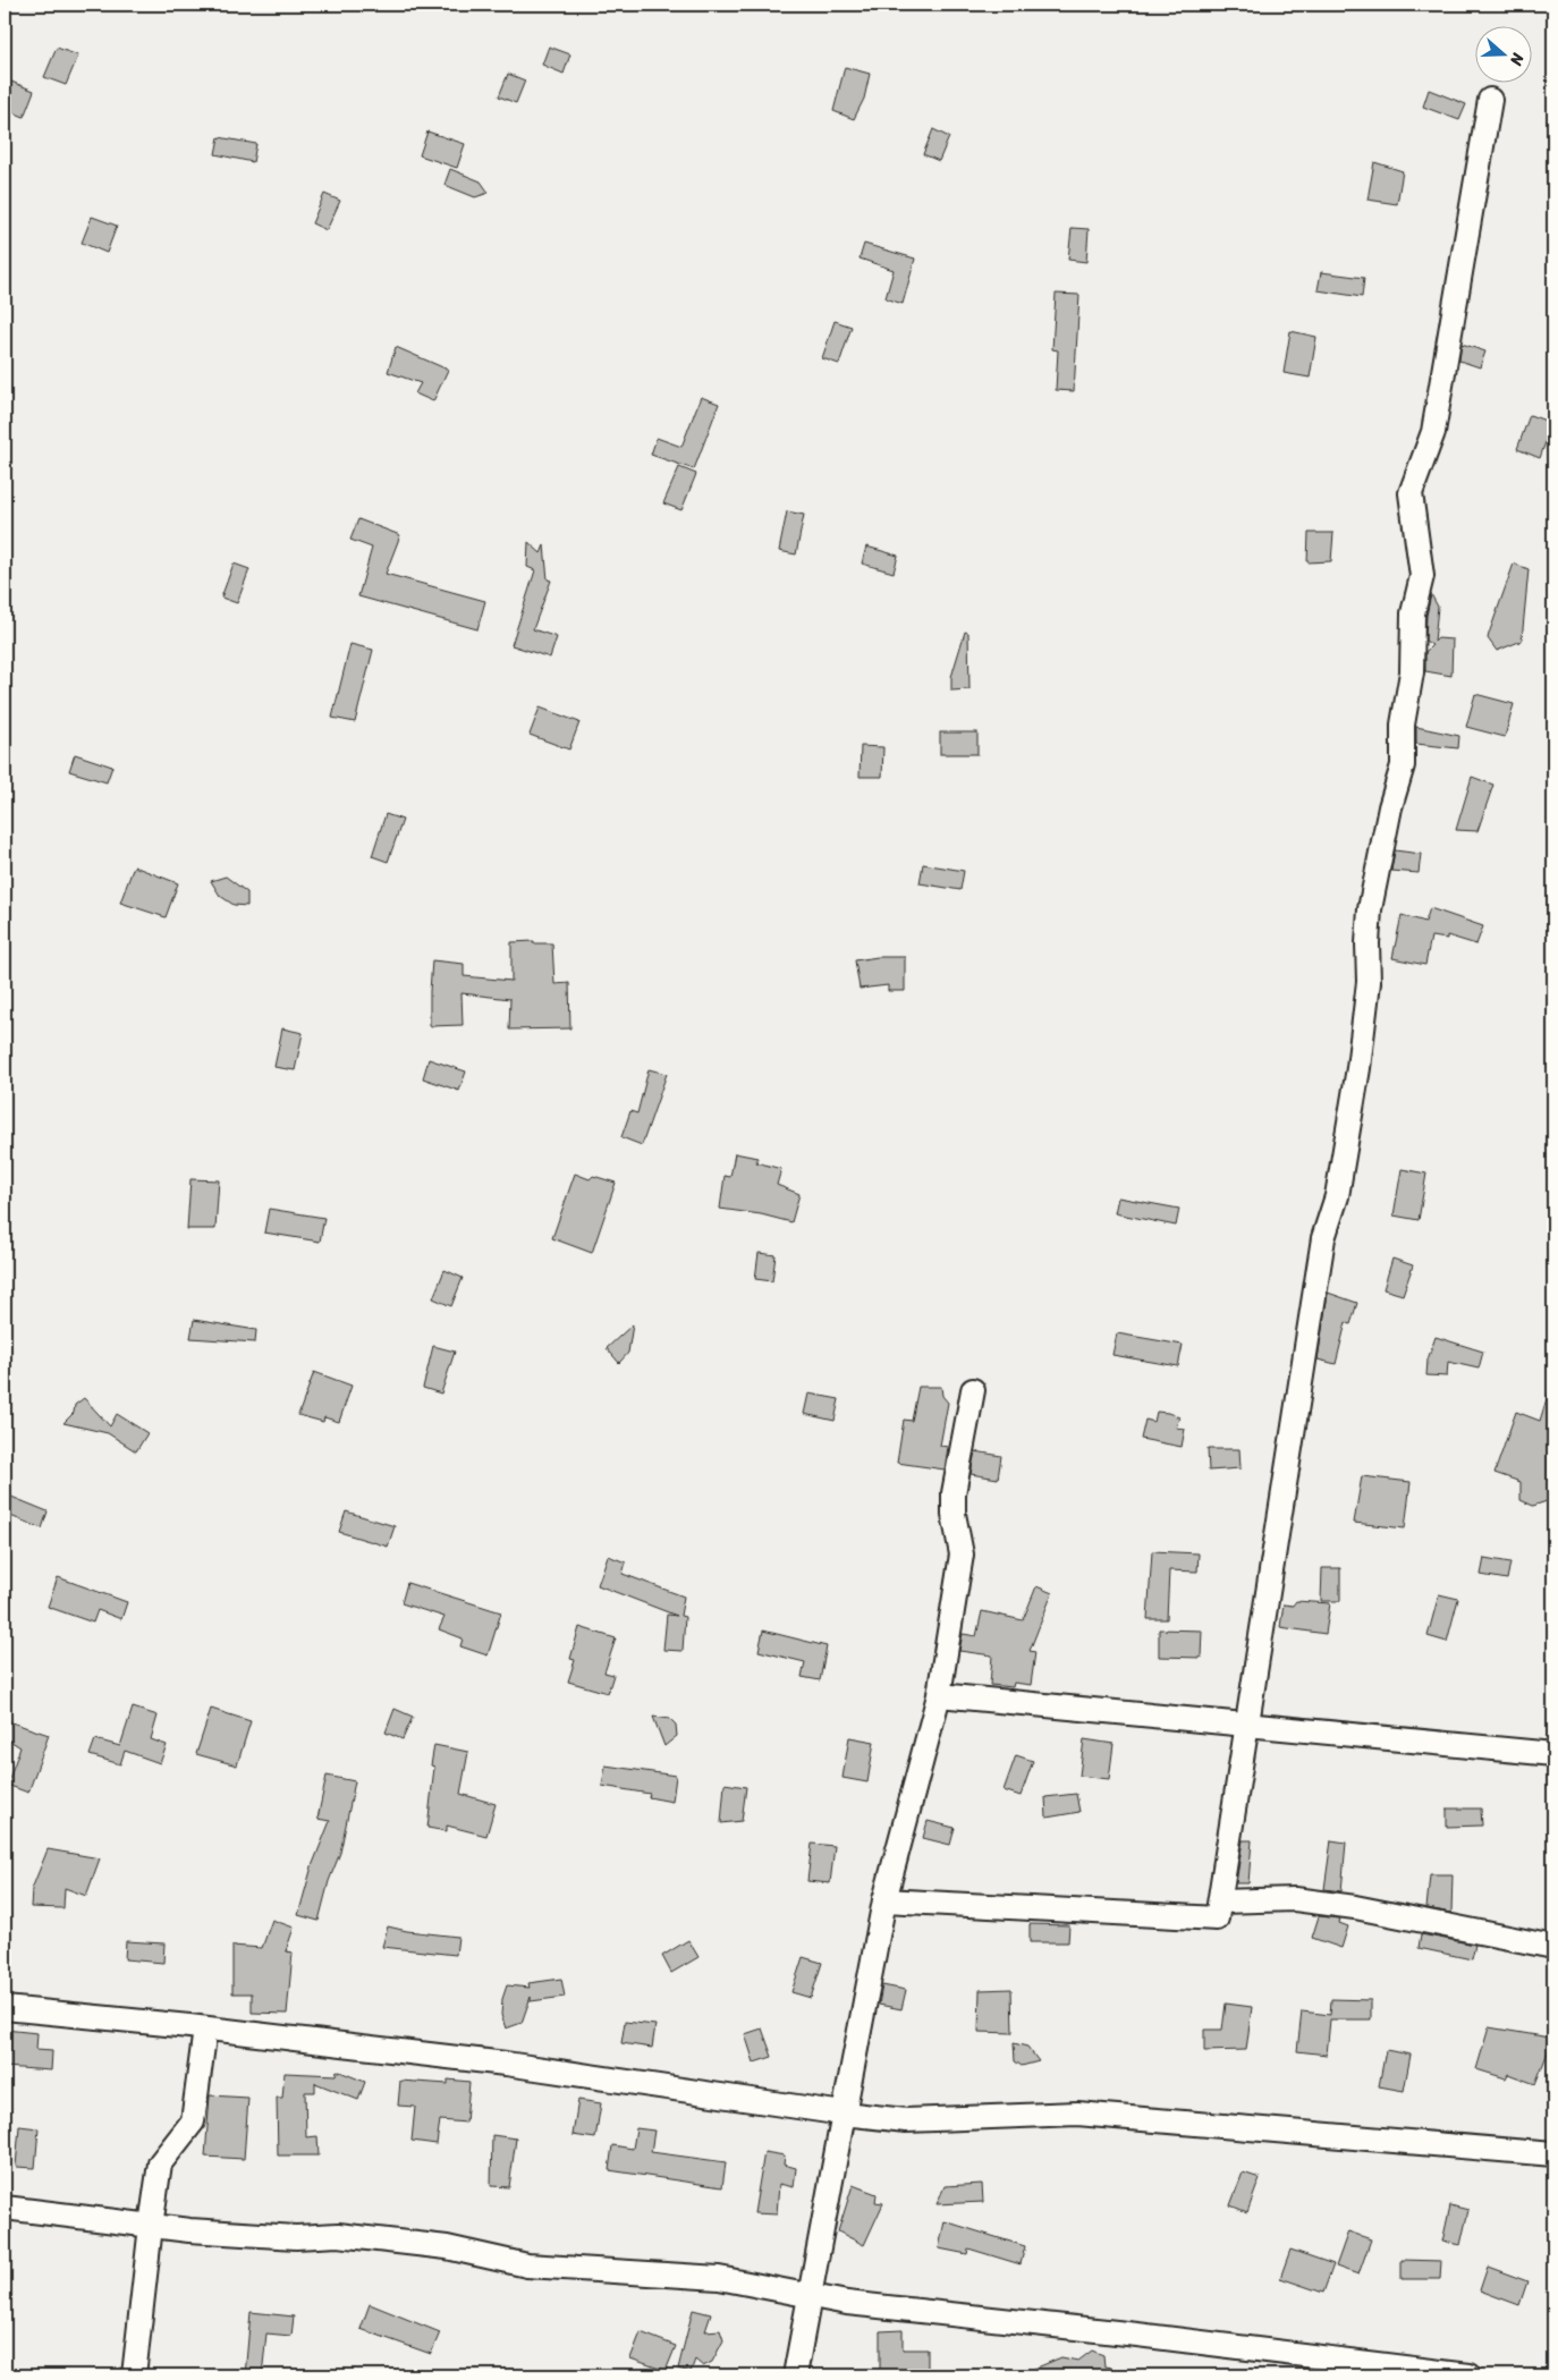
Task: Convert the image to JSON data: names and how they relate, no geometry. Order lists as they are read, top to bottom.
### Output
{
  "north": "right"
}
